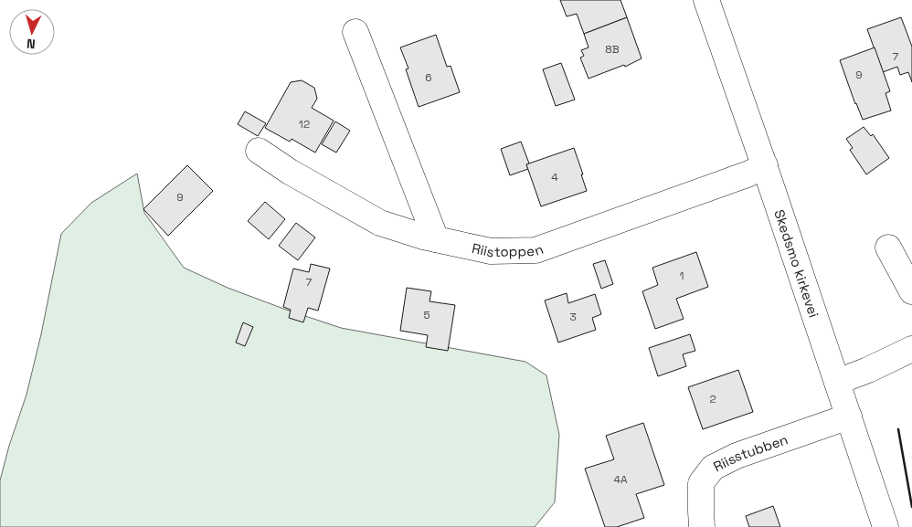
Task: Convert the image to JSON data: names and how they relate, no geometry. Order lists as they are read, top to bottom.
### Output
{
  "streets": {
    "main road": ["Riistoppen", "Skedsmo kirkevei", "Riisstubben"]
  },
  "crossings": [
    ["Riistoppen", "Skedsmo kirkevei"],
    ["Skedsmo kirkevei", "Riisstubben"]
  ],
  "house_numbers": [
    "8B",
    "7",
    "9",
    "6",
    "12",
    "4",
    "9",
    "1",
    "7",
    "5",
    "3",
    "2",
    "4A"
  ],
  "north": "bottom"
}
